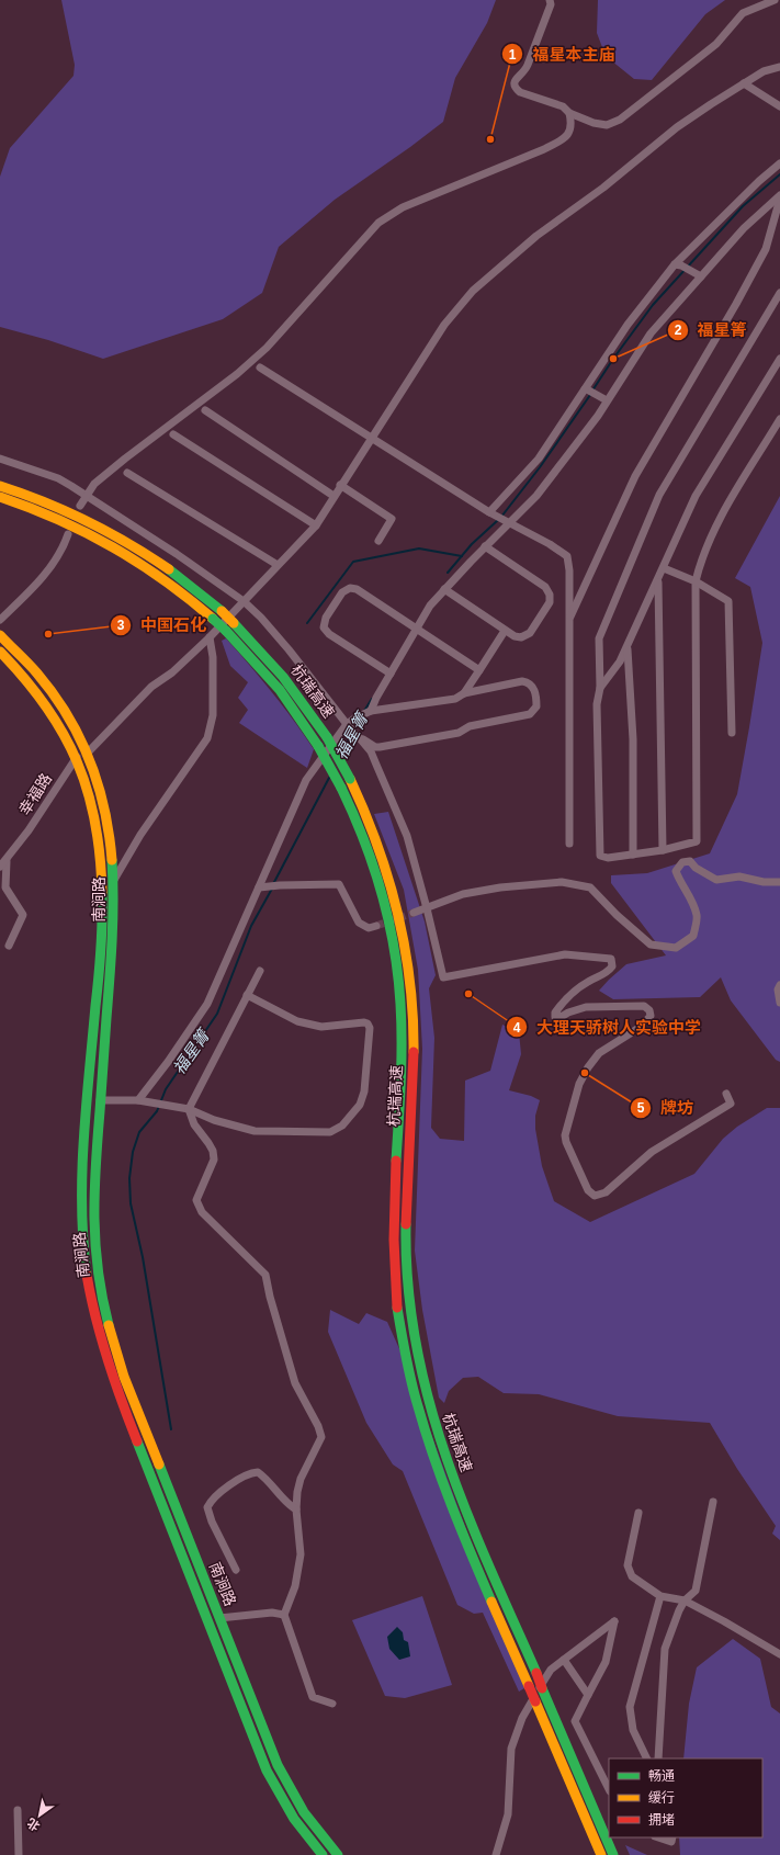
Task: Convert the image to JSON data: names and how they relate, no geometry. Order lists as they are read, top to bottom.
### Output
{
  "streets": {
    "highway": ["杭瑞高速", "南涧路"],
    "street": ["幸福路"]
  },
  "crossings": [
    ["幸福路", "南涧路"]
  ],
  "water": ["福星箐"],
  "places": [
    "福星本主庙",
    "福星箐",
    "中国石化",
    "大理天骄树人实验中学",
    "牌坊"
  ],
  "legend": ["畅通", "缓行", "拥堵"],
  "north": "bottom left"
}
